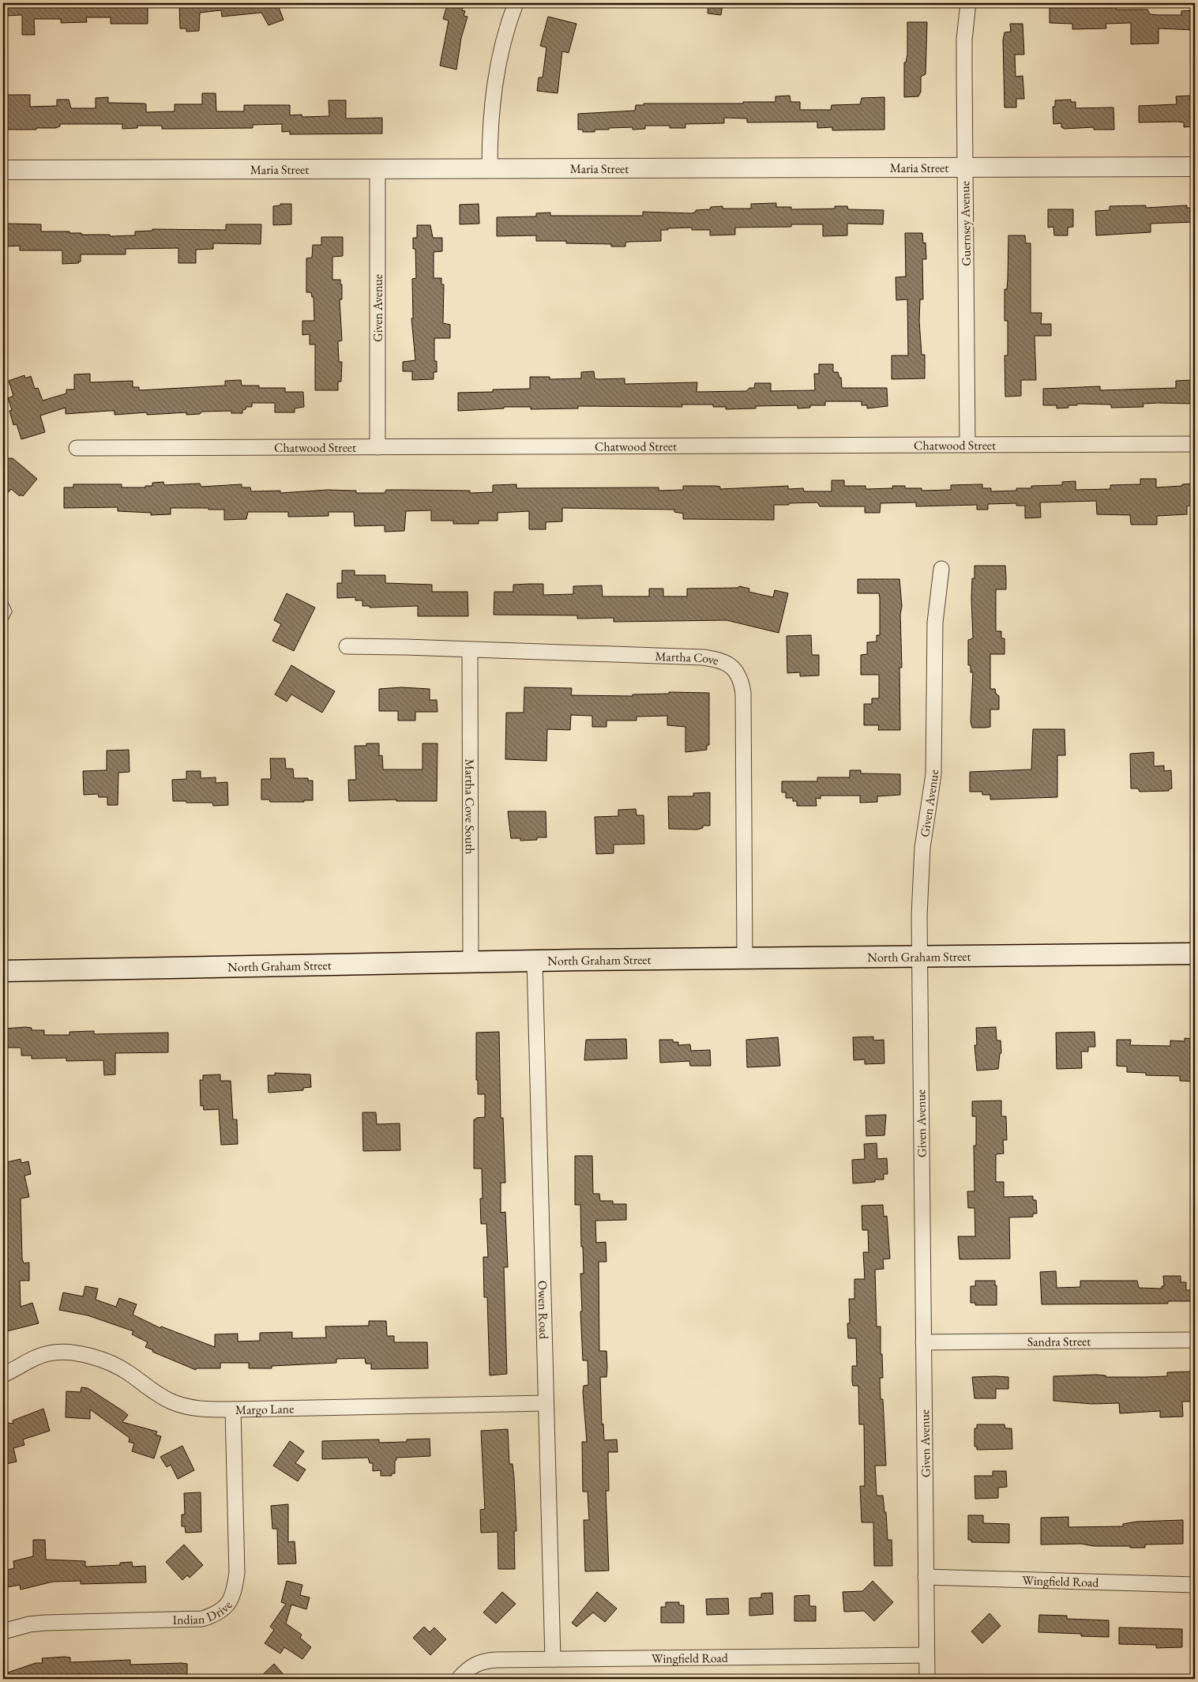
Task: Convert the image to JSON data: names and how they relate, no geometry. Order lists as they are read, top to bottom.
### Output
{
  "streets": {
    "main road": ["North Graham Street"],
    "street": [
      "Maria Street",
      "Guernsey Avenue",
      "Given Avenue",
      "Chatwood Street",
      "Martha Cove",
      "Martha Cove South",
      "Owen Road",
      "Sandra Street",
      "Margo Lane",
      "Wingfield Road",
      "Indian Drive"
    ]
  },
  "crossings": [
    ["Maria Street", "Guernsey Avenue"],
    ["Maria Street", "Given Avenue"],
    ["Guernsey Avenue", "Chatwood Street"],
    ["Given Avenue", "Chatwood Street"],
    ["Given Avenue", "North Graham Street"],
    ["Given Avenue", "Sandra Street"],
    ["Given Avenue", "Wingfield Road"],
    ["Martha Cove", "Martha Cove South"],
    ["Martha Cove", "North Graham Street"],
    ["Martha Cove South", "North Graham Street"],
    ["North Graham Street", "Owen Road"],
    ["Owen Road", "Margo Lane"],
    ["Owen Road", "Wingfield Road"],
    ["Margo Lane", "Indian Drive"]
  ]
}
